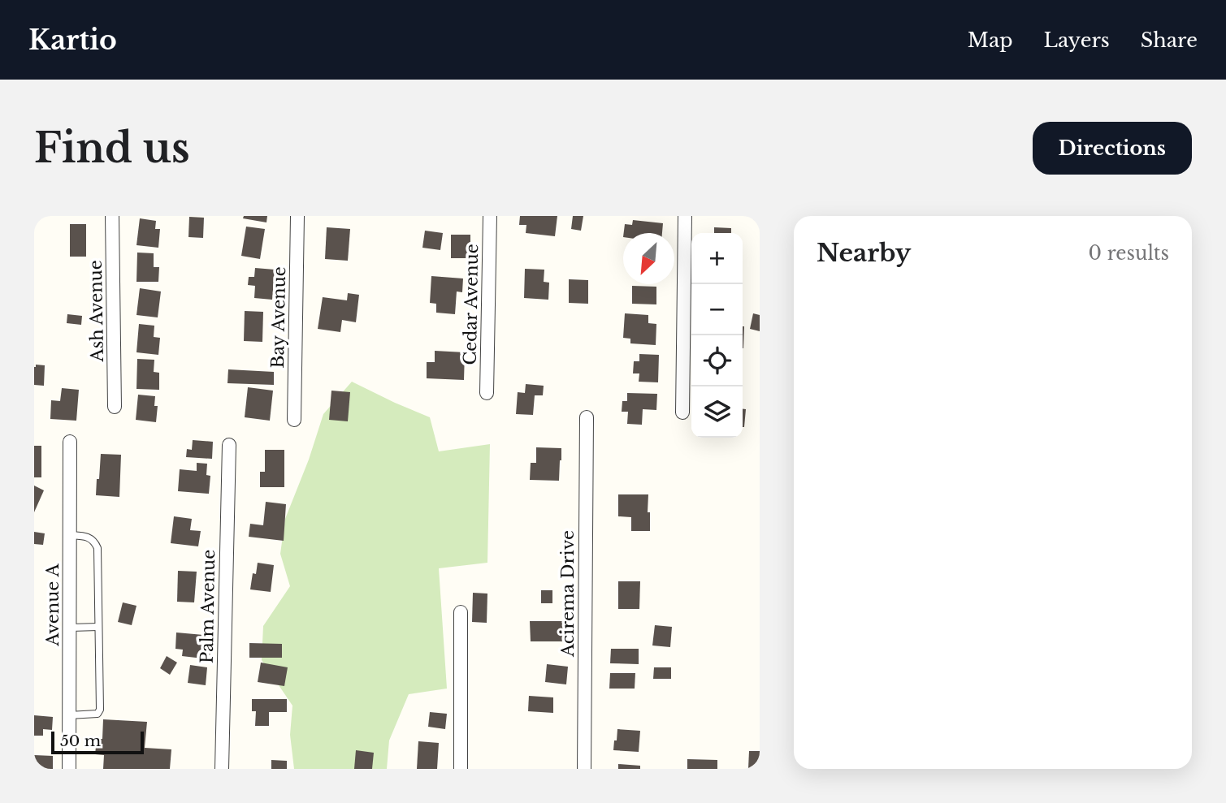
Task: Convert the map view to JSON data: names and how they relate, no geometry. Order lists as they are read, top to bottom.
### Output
{
  "streets": {
    "street": [
      "Cedar Avenue",
      "Ash Avenue",
      "Bay Avenue",
      "Acirema Drive",
      "Avenue A",
      "Palm Avenue"
    ]
  },
  "scale_bar": "50 m",
  "north": "bottom left",
  "page": {
    "header": "Kartio",
    "nav": ["Map", "Layers", "Share"],
    "buttons": "Directions",
    "title": "Find us",
    "heading": ["Nearby", "0 results"],
    "map_buttons": ["+", "−"],
    "scale": "50 m"
  }
}
